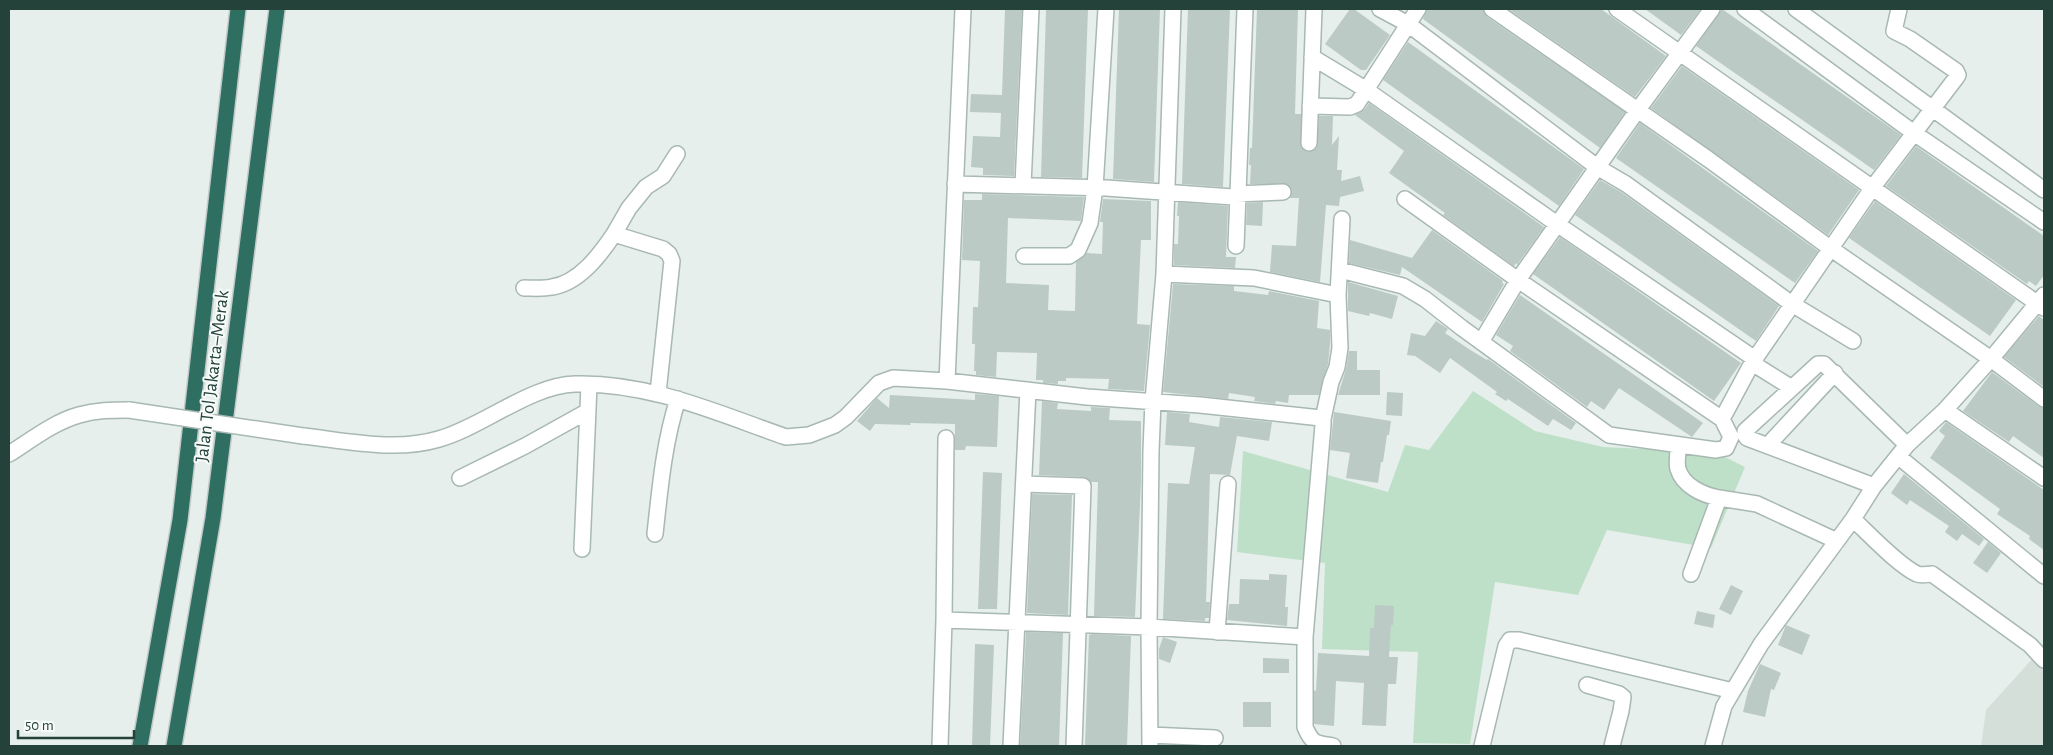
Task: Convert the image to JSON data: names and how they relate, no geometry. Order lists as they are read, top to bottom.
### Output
{
  "streets": {
    "highway": ["Jalan Tol Jakarta–Merak"]
  },
  "scale_bar": "50 m"
}
